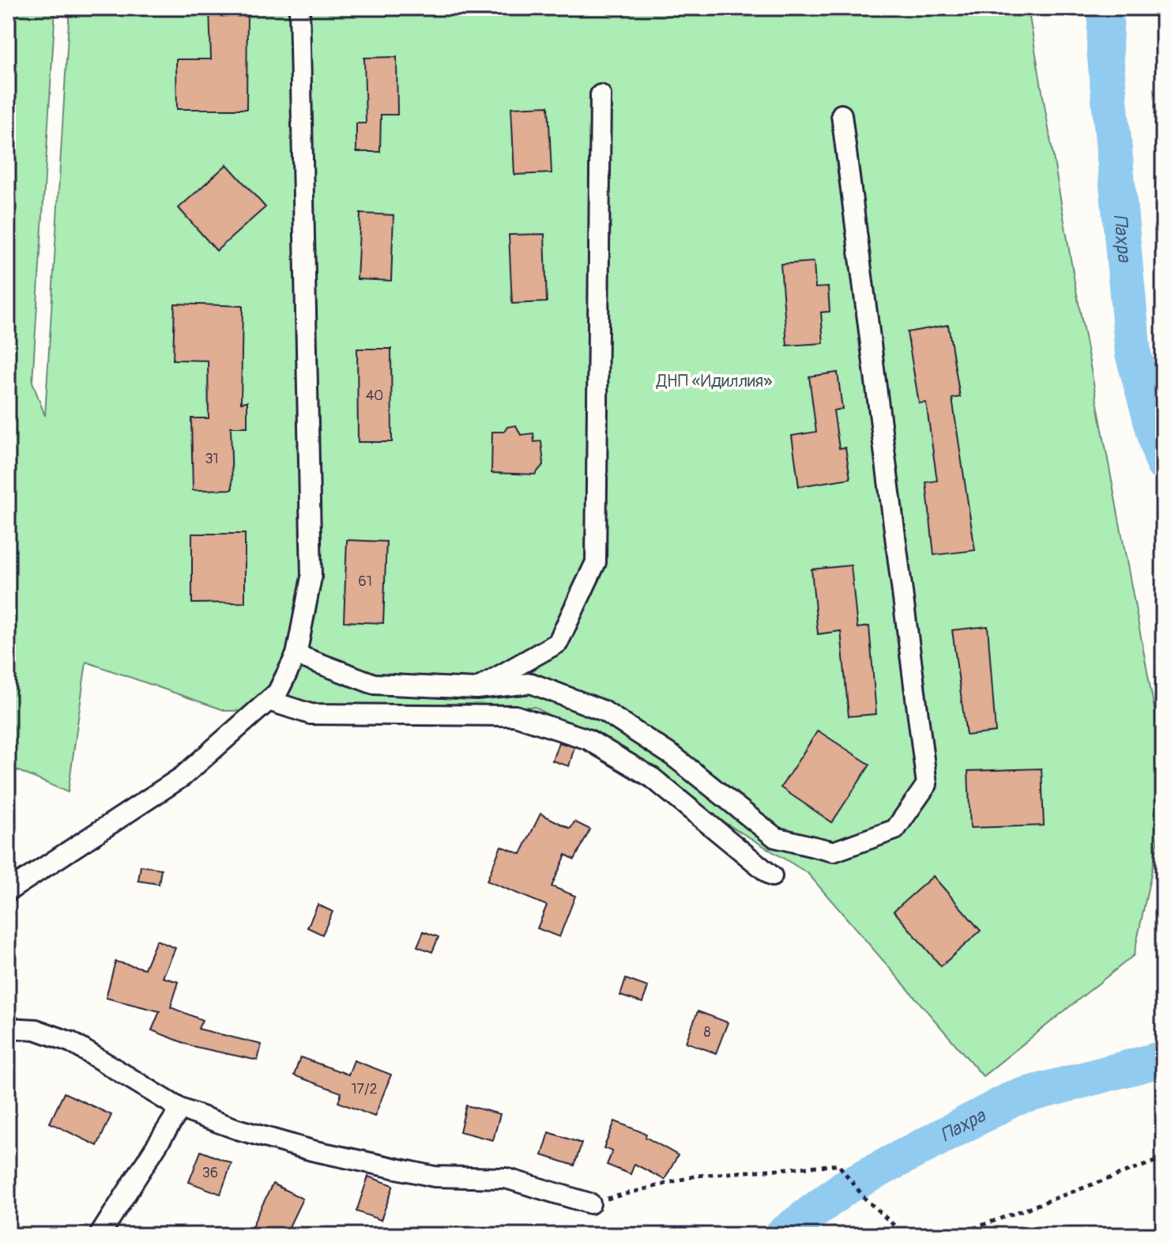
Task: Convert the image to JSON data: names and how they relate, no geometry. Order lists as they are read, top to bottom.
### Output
{
  "water": ["Пахра"],
  "parks": ["ДНП «Идиллия»"],
  "house_numbers": [
    "40",
    "31",
    "61",
    "8",
    "17/2",
    "36"
  ]
}
